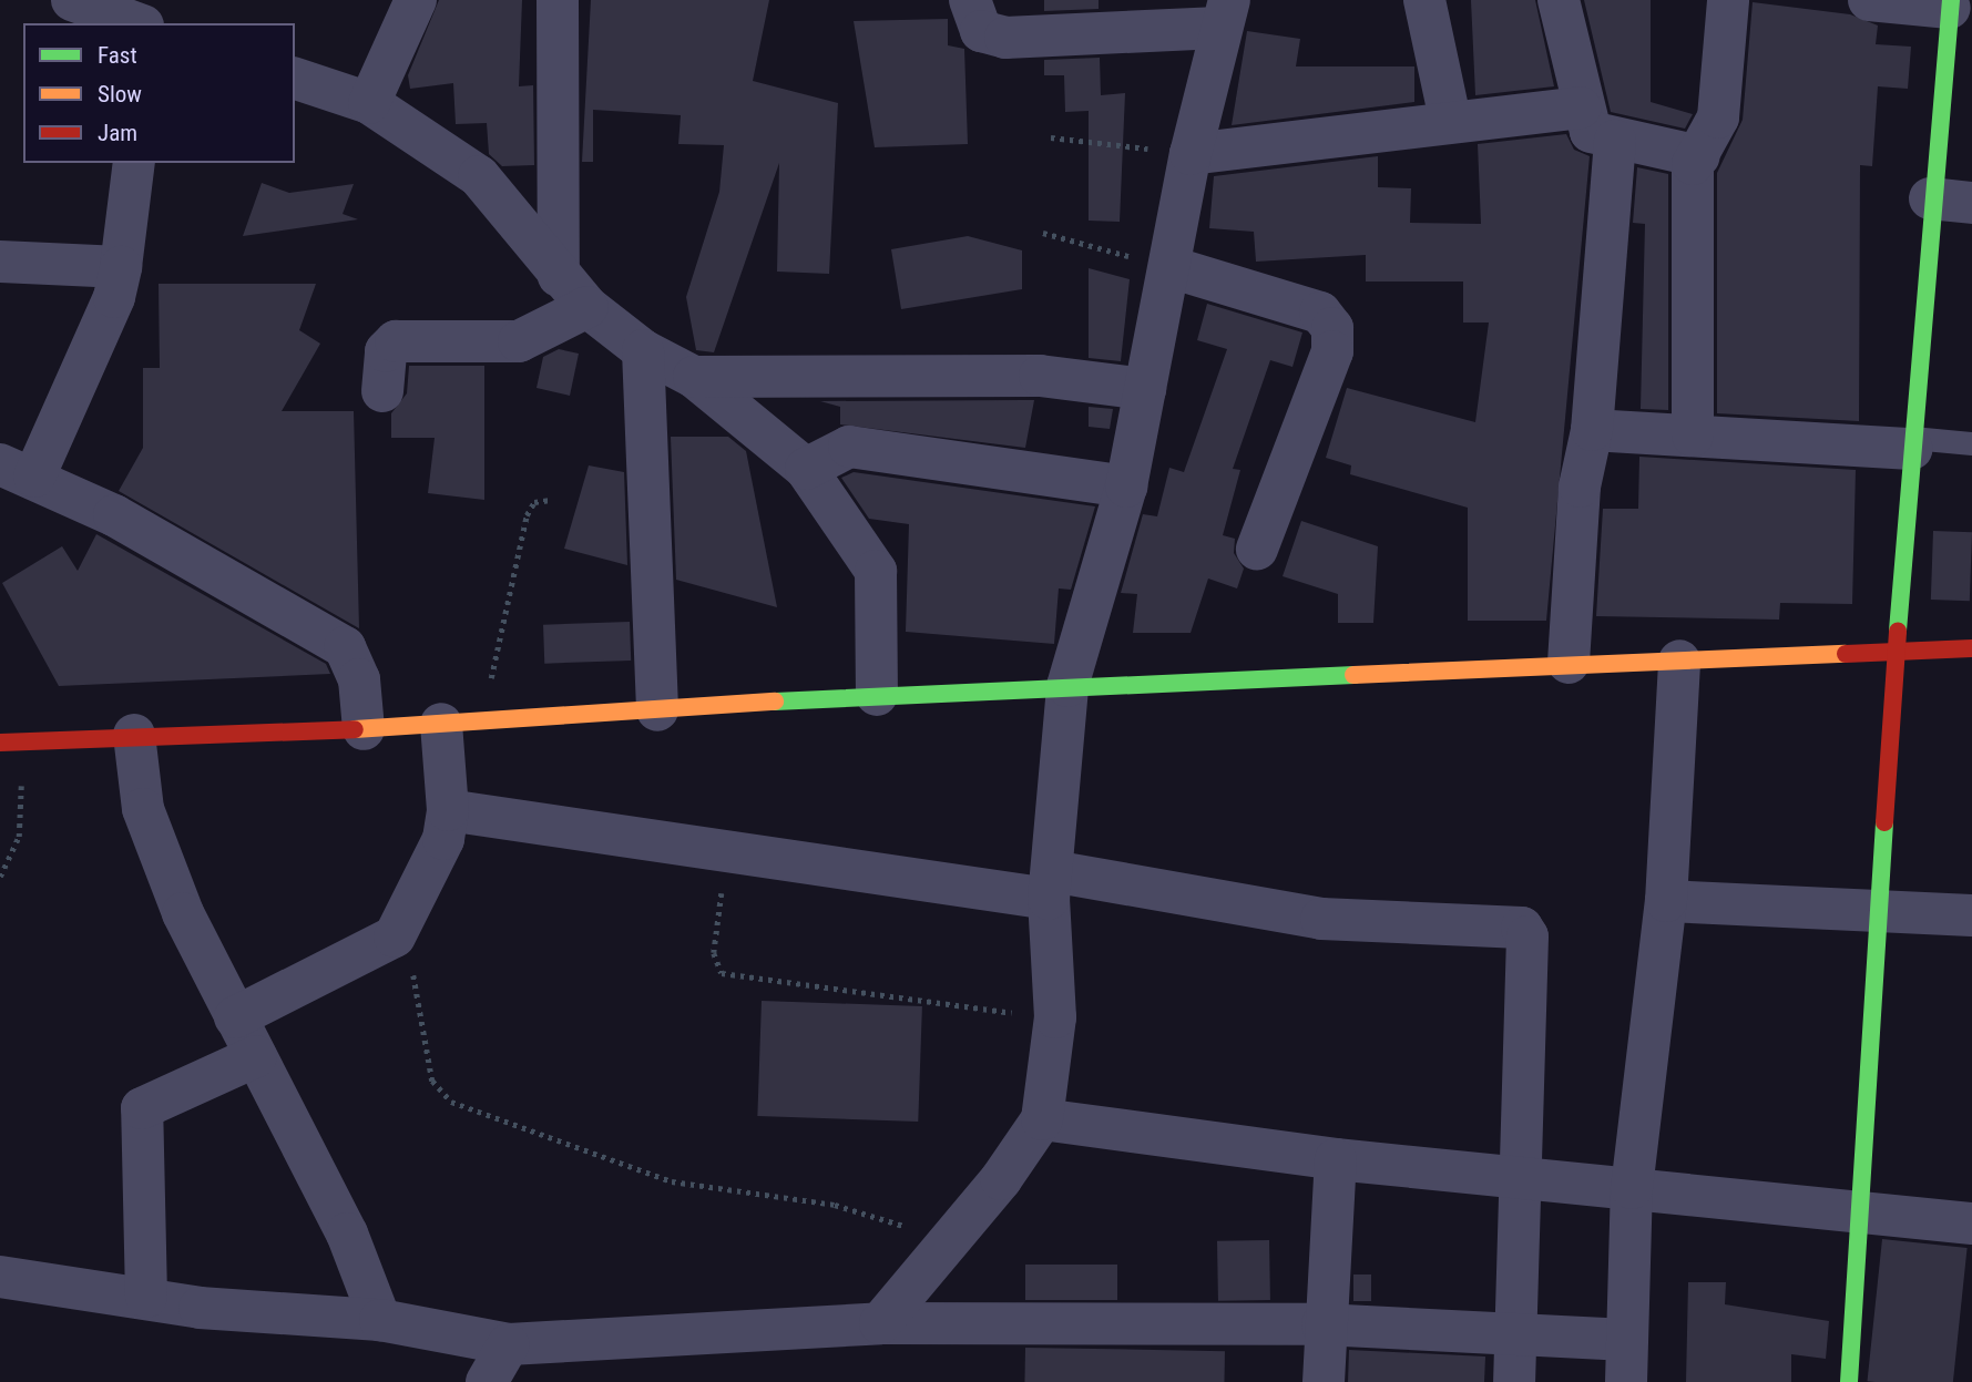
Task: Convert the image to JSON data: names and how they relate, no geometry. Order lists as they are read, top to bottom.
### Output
{
  "legend": ["Fast", "Slow", "Jam"]
}
